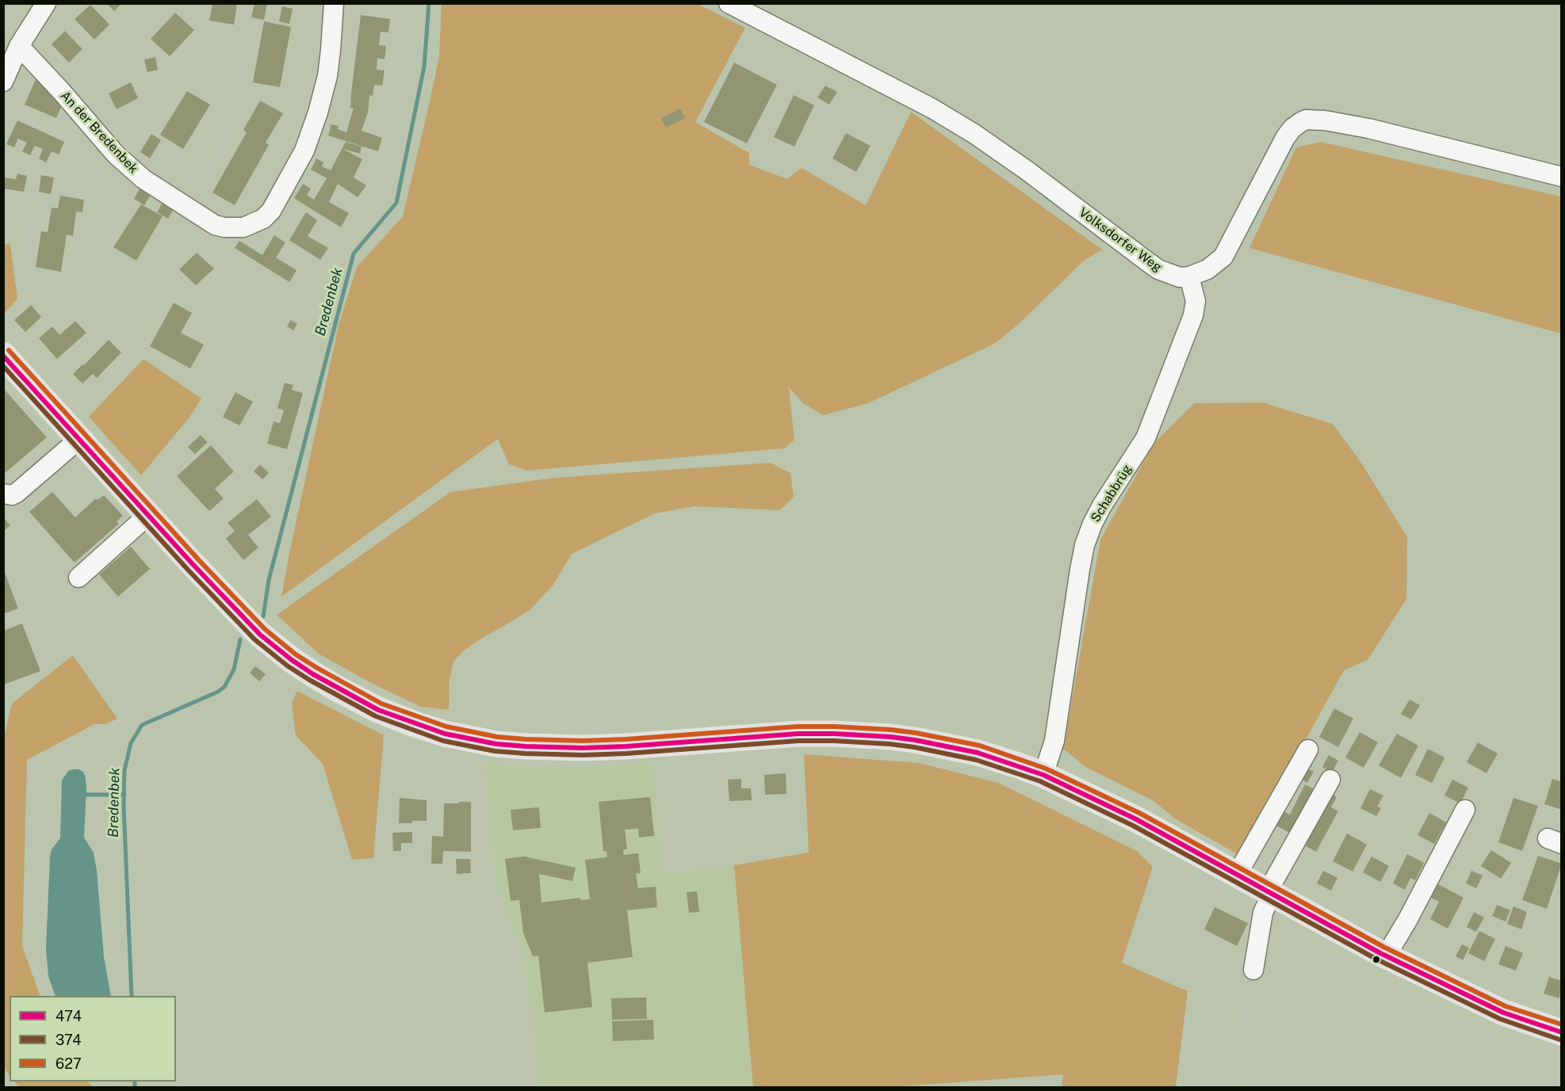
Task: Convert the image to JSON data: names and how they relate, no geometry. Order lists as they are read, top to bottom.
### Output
{
  "streets": {
    "street": ["An der Bredenbek", "Volksdorfer Weg", "Schabbrüg"]
  },
  "crossings": [
    ["Volksdorfer Weg", "Schabbrüg"]
  ],
  "water": ["Bredenbek"],
  "lines": ["transit line 627", "transit line 474", "transit line 374"],
  "legend": ["474", "374", "627"]
}
